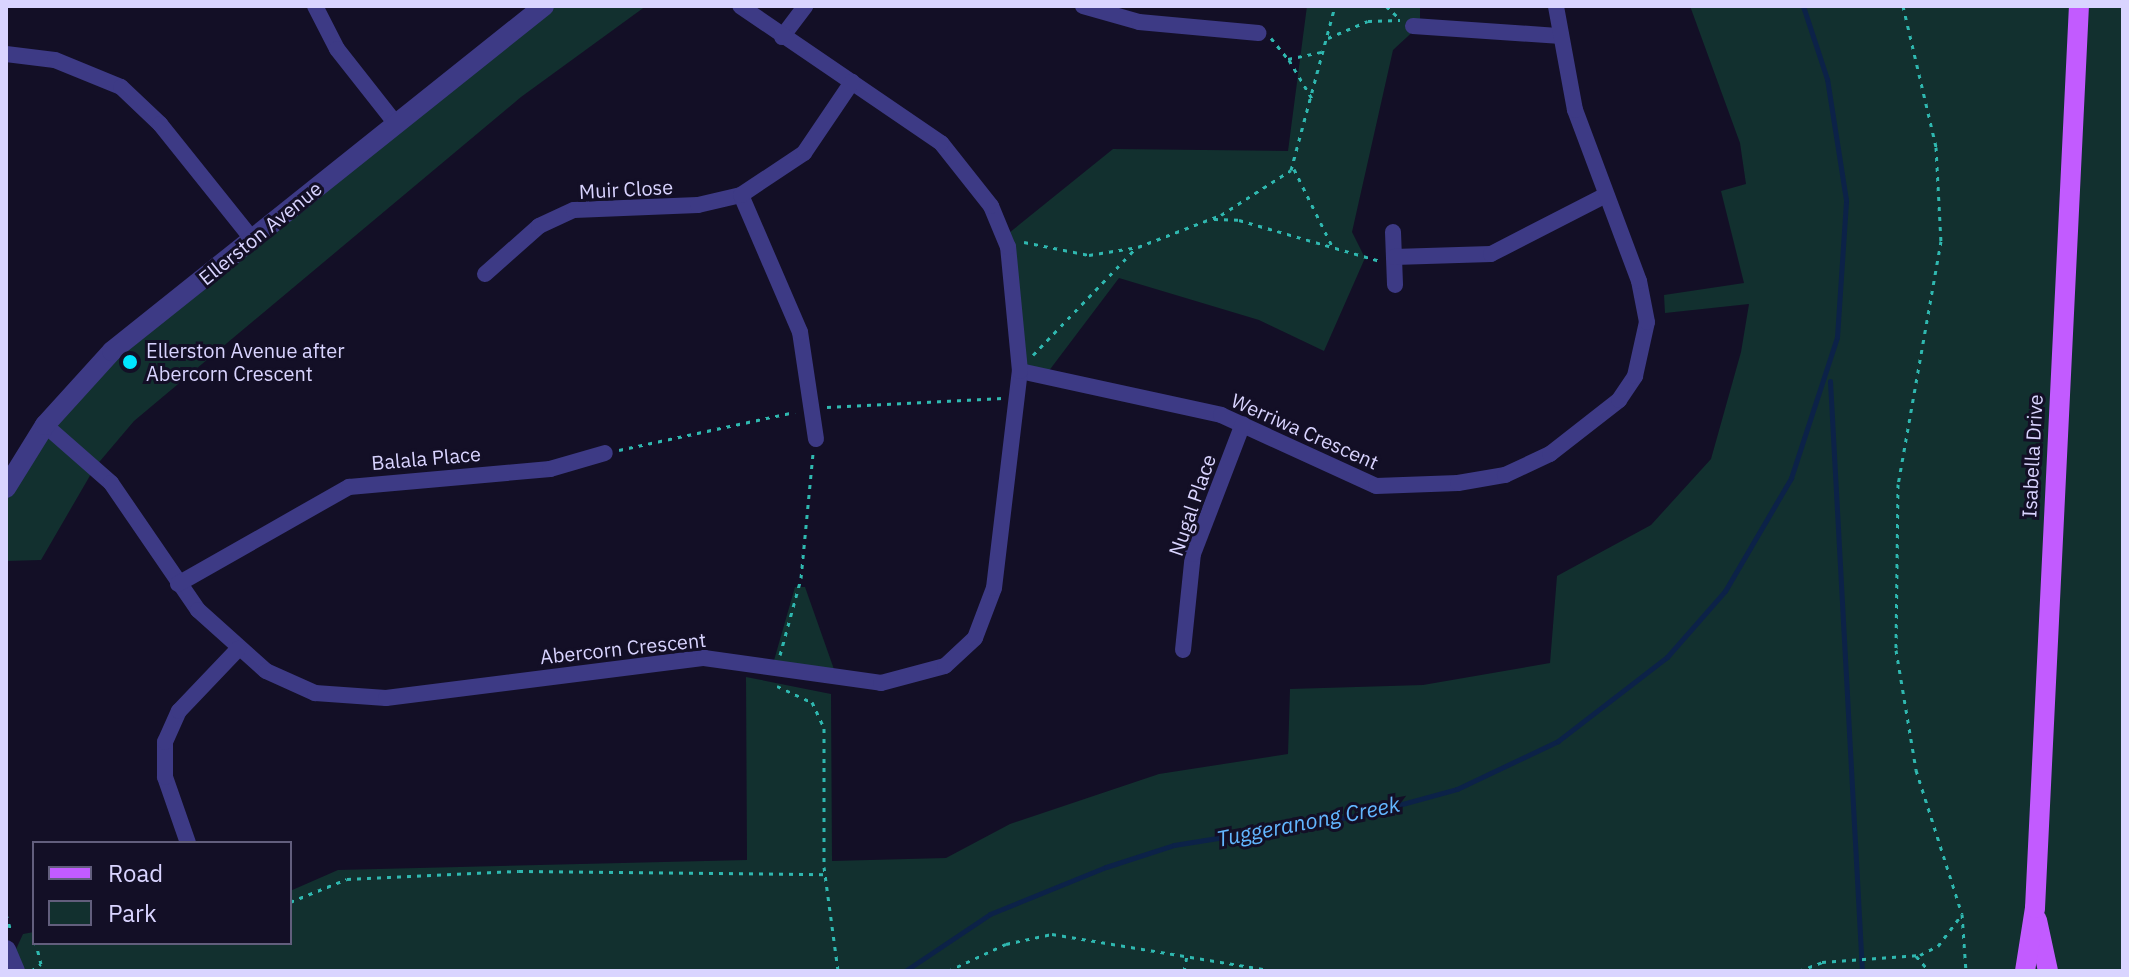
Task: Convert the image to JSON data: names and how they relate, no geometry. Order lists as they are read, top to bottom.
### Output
{
  "streets": {
    "main road": ["Isabella Drive"],
    "street": [
      "Muir Close",
      "Ellerston Avenue",
      "Werriwa Crescent",
      "Balala Place",
      "Nugal Place",
      "Abercorn Crescent"
    ]
  },
  "crossings": [
    ["Muir Close", "Abercorn Crescent"],
    ["Ellerston Avenue", "Abercorn Crescent"],
    ["Werriwa Crescent", "Nugal Place"],
    ["Werriwa Crescent", "Abercorn Crescent"],
    ["Balala Place", "Abercorn Crescent"]
  ],
  "water": ["Tuggeranong Creek"],
  "places": ["Ellerston Avenue after Abercorn Crescent"],
  "legend": ["Road", "Park"]
}
